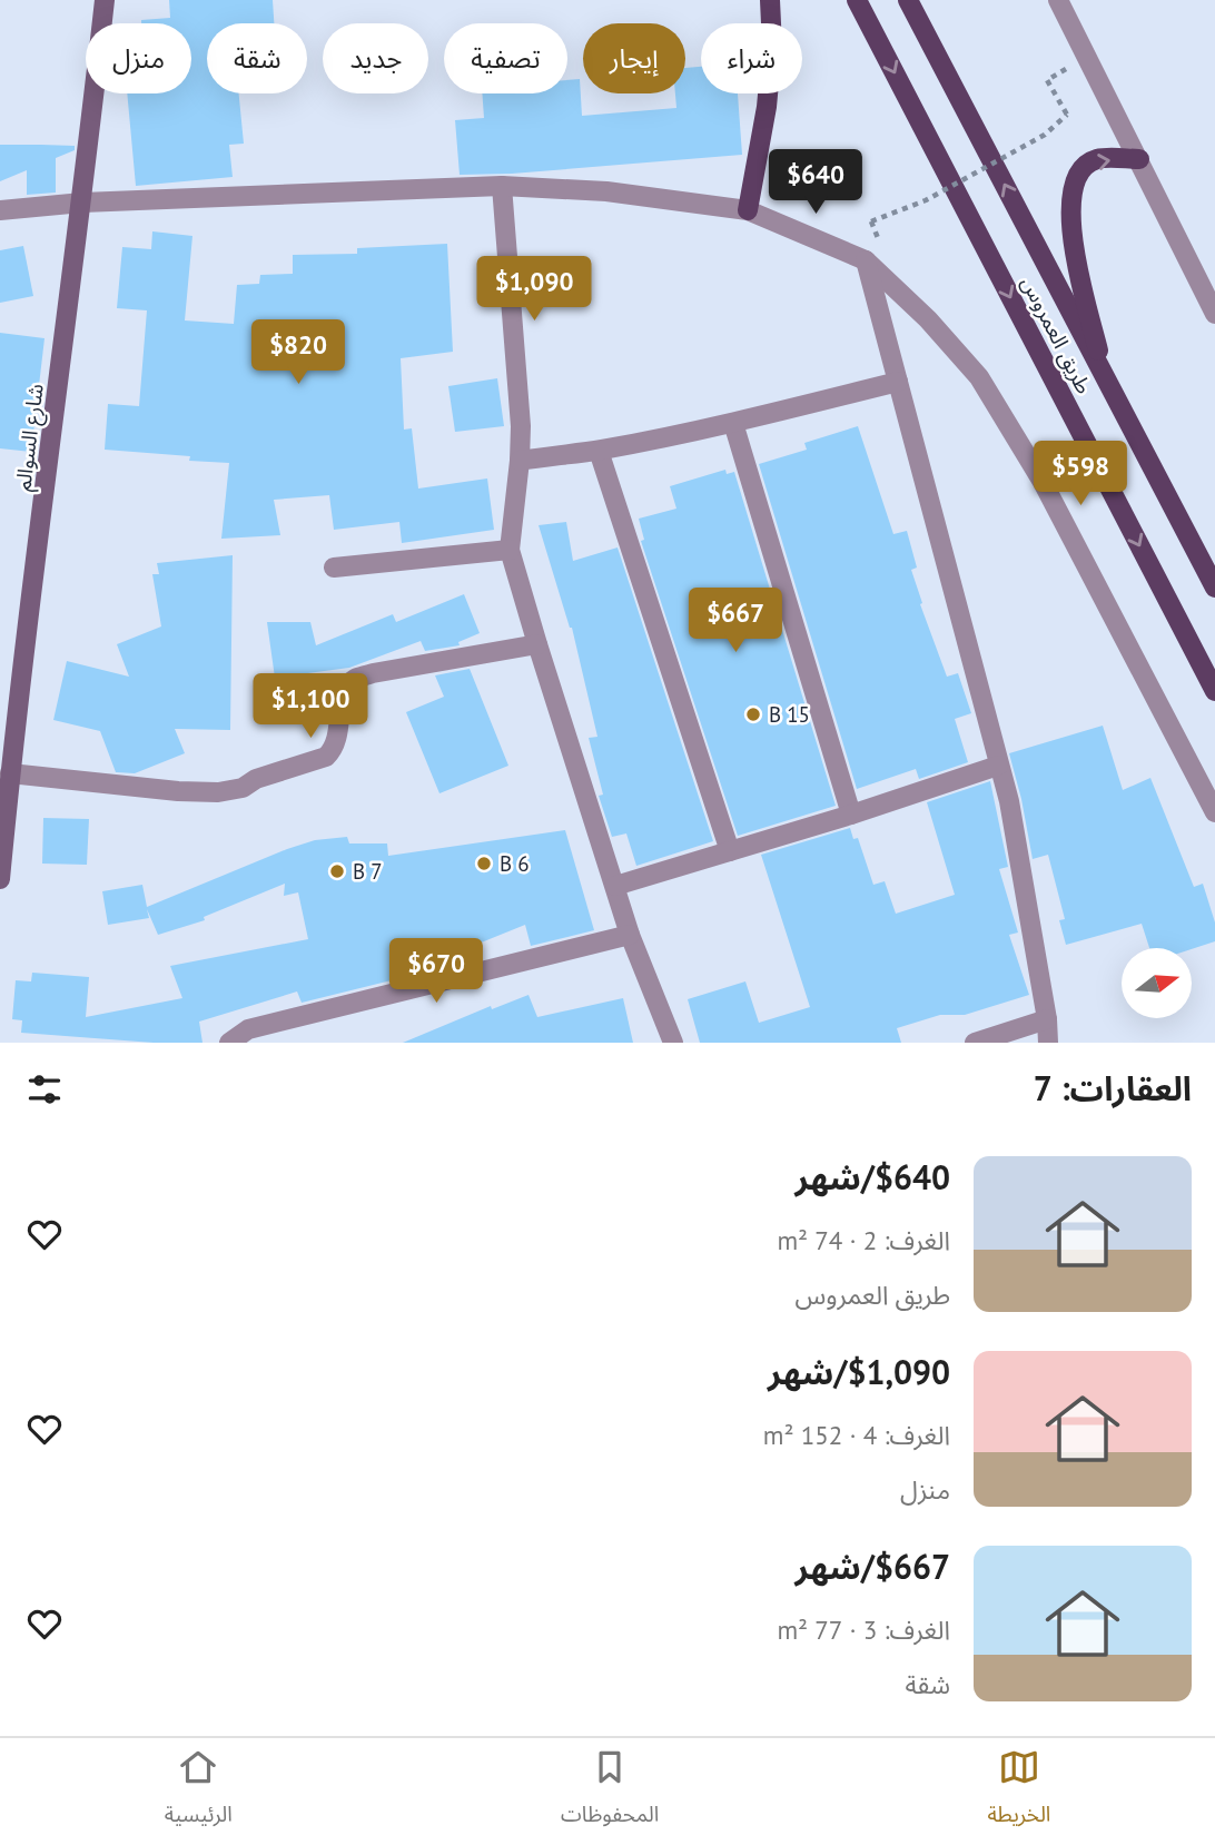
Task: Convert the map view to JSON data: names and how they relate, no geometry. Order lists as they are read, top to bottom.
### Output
{
  "streets": {
    "main road": ["طريق العمروس", "شارع السوالم"]
  },
  "places": ["B 15", "B 6", "B 7"],
  "north": "right",
  "page": {
    "chip": [
      "شراء",
      "إيجار",
      "تصفية",
      "جديد",
      "شقة",
      "منزل"
    ],
    "price": [
      "$640",
      "$1,090",
      "$820",
      "$598",
      "$667",
      "$1,100",
      "$670"
    ],
    "heading": "العقارات: 7",
    "list": [
      {
        "name": "$640/شهر",
        "note": "الغرف: 2 · 74 m² · طريق العمروس"
      },
      {
        "name": "$1,090/شهر",
        "note": "الغرف: 4 · 152 m² · منزل"
      },
      {
        "name": "$667/شهر",
        "note": "الغرف: 3 · 77 m² · شقة"
      }
    ],
    "tabs": ["الخريطة", "المحفوظات", "الرئيسية"]
  }
}
